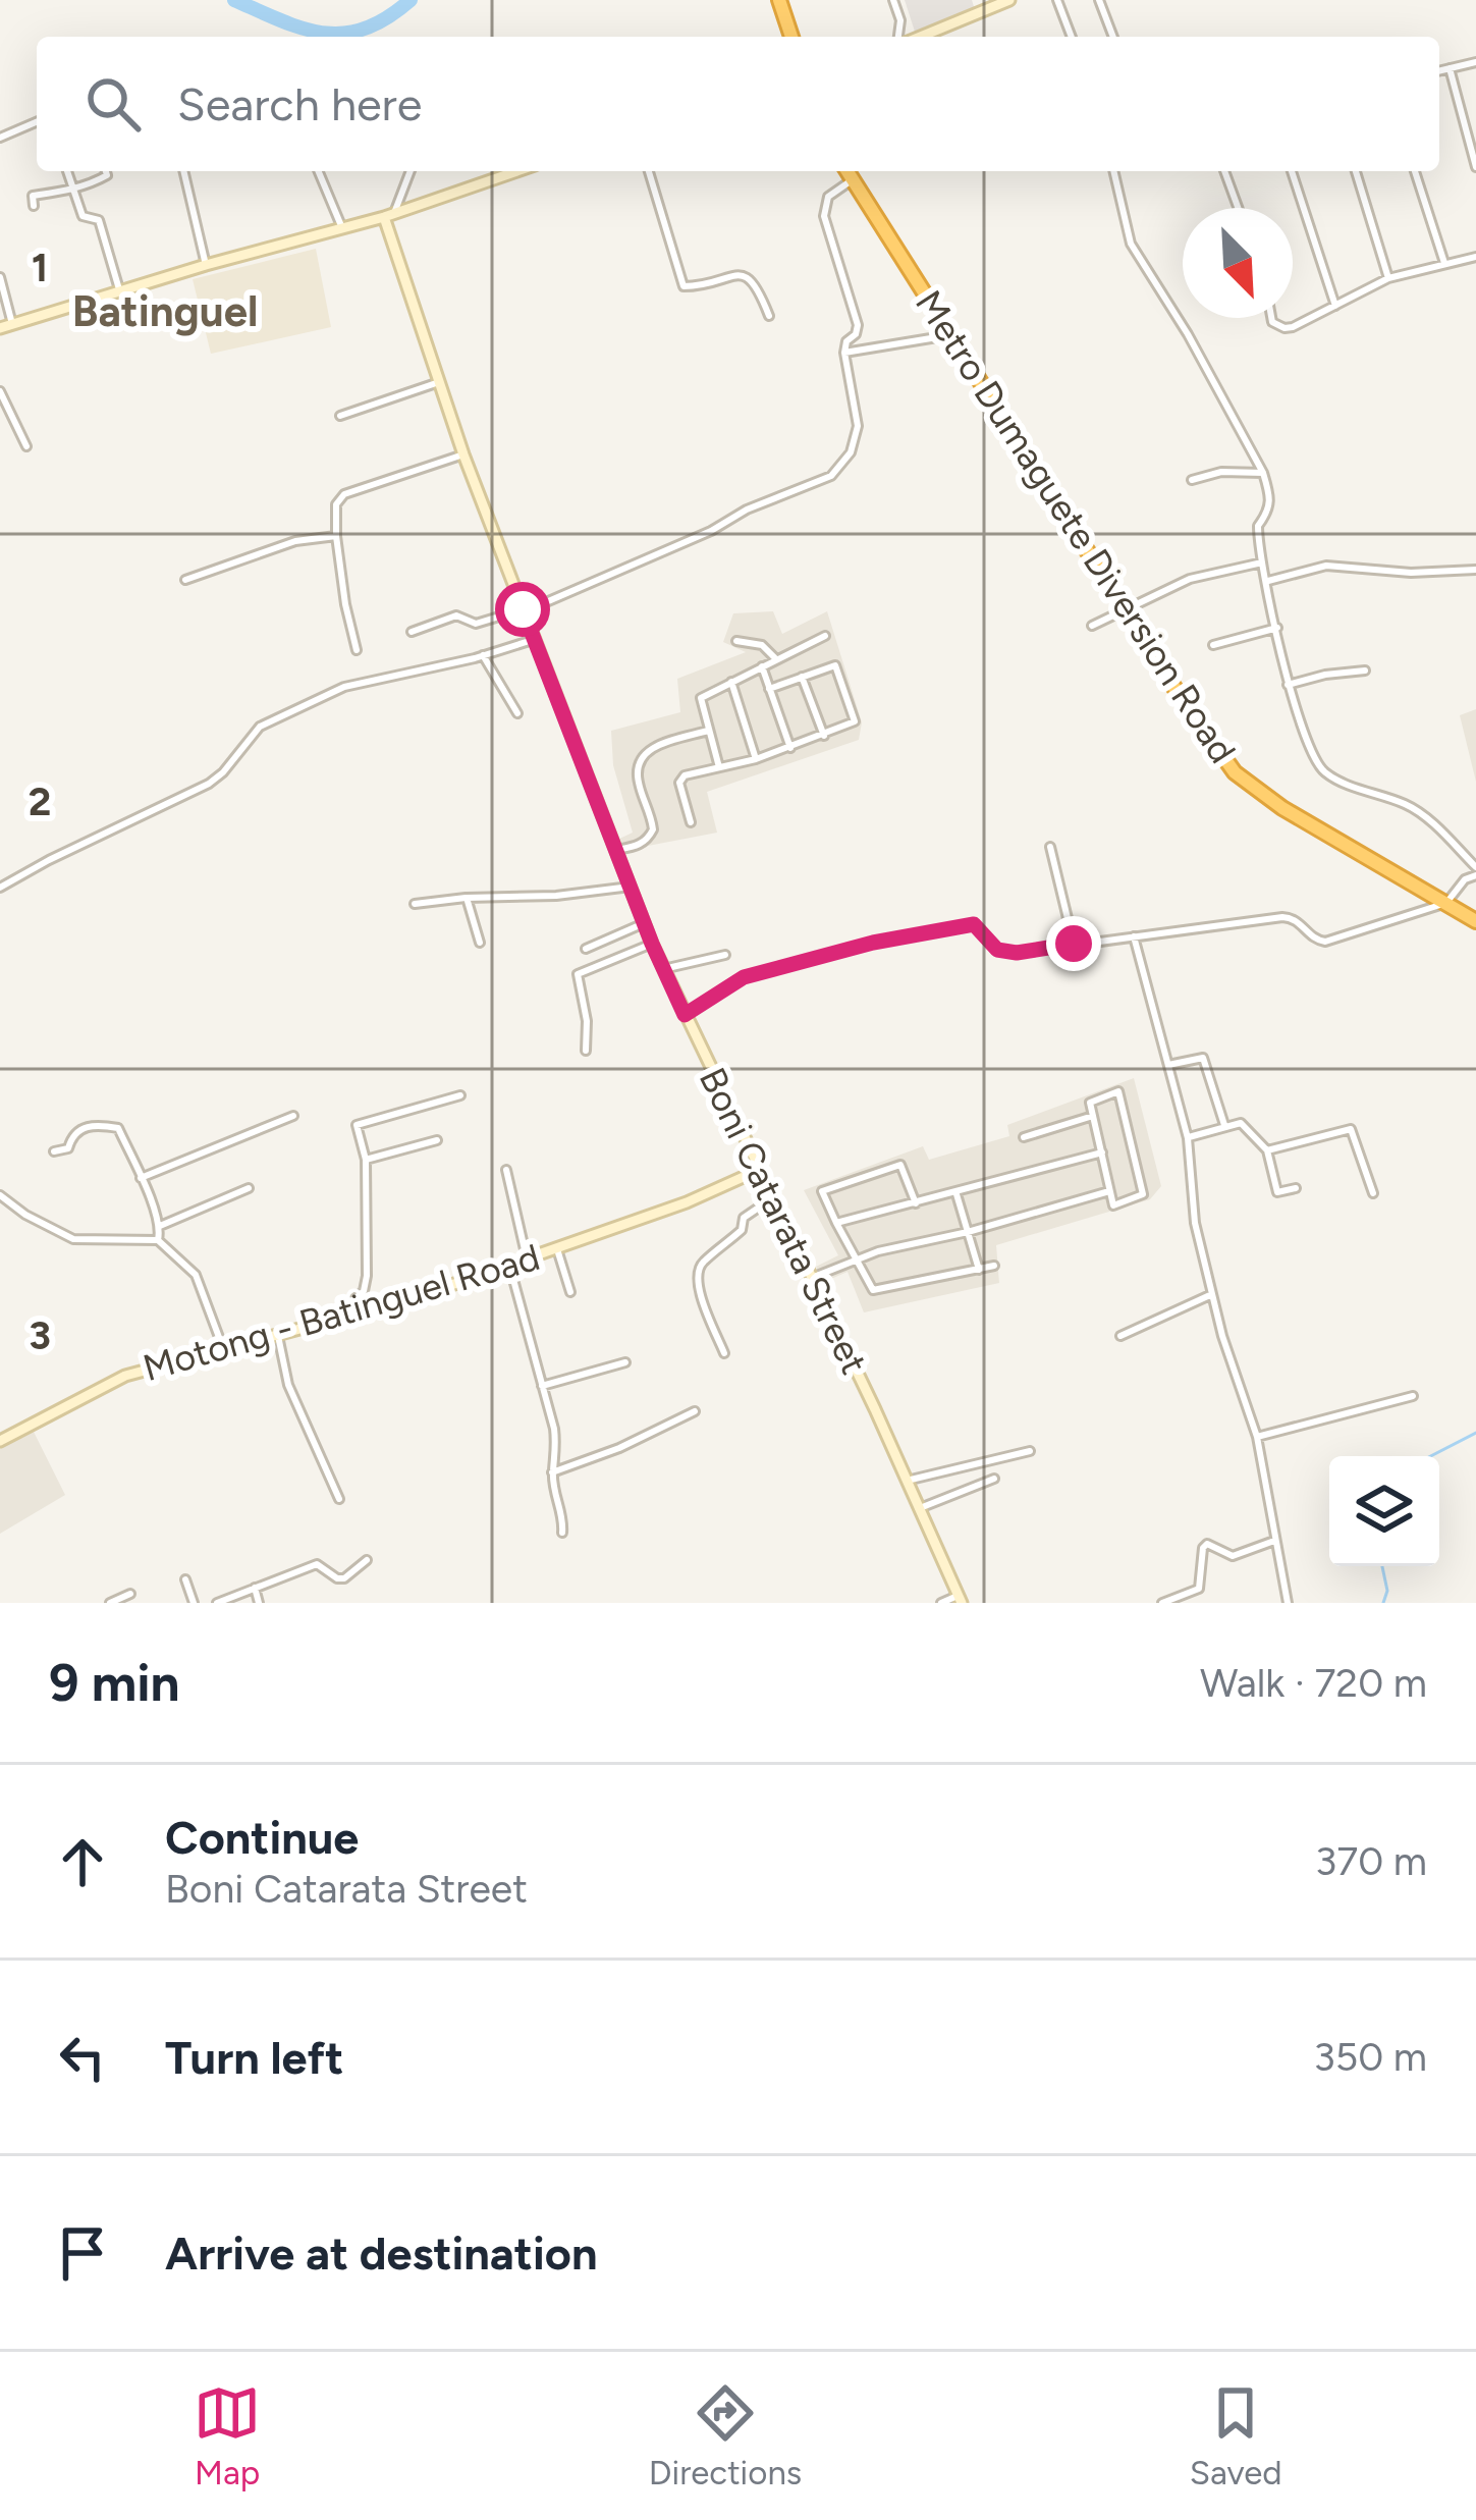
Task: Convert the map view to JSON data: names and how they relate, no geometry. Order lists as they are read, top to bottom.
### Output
{
  "streets": {
    "highway": ["Metro Dumaguete Diversion Road"],
    "street": ["Boni Catarata Street", "Motong - Batinguel Road"]
  },
  "crossings": [
    ["Boni Catarata Street", "Motong - Batinguel Road"]
  ],
  "districts": ["Batinguel"],
  "north": "bottom right",
  "page": {
    "search": "Search here",
    "heading": ["9 min", "Walk · 720 m"],
    "list": [
      ["Continue", "Boni Catarata Street", "370 m"],
      ["Turn left", "350 m"],
      "Arrive at destination"
    ],
    "nav": ["Map", "Directions", "Saved"]
  },
  "grid": {
    "rows": ["1", "2", "3"]
  }
}
